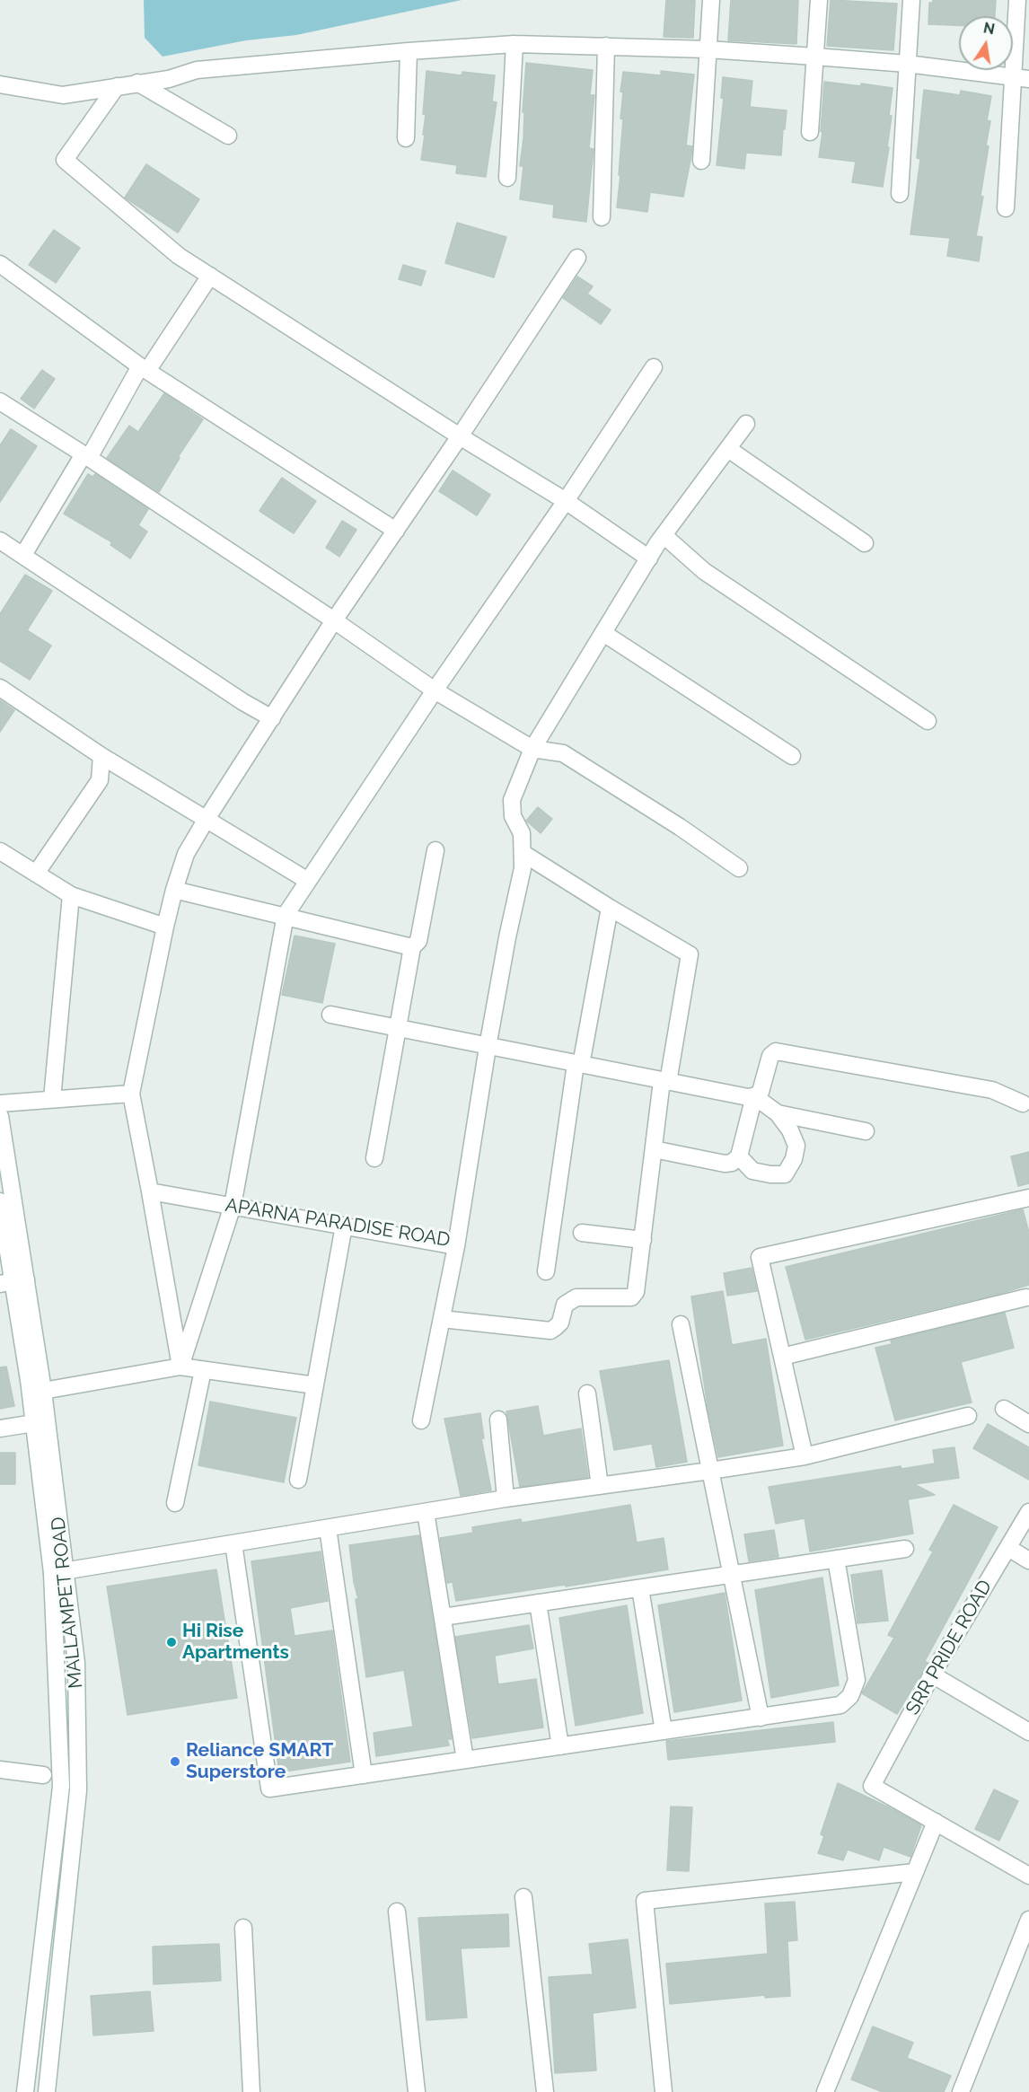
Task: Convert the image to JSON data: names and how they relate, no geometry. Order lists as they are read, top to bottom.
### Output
{
  "streets": {
    "street": ["APARNA PARADISE ROAD", "MALLAMPET ROAD", "SRR PRIDE ROAD"]
  },
  "places": ["Hi Rise Apartments", "Reliance SMART Superstore"],
  "north": "top"
}
